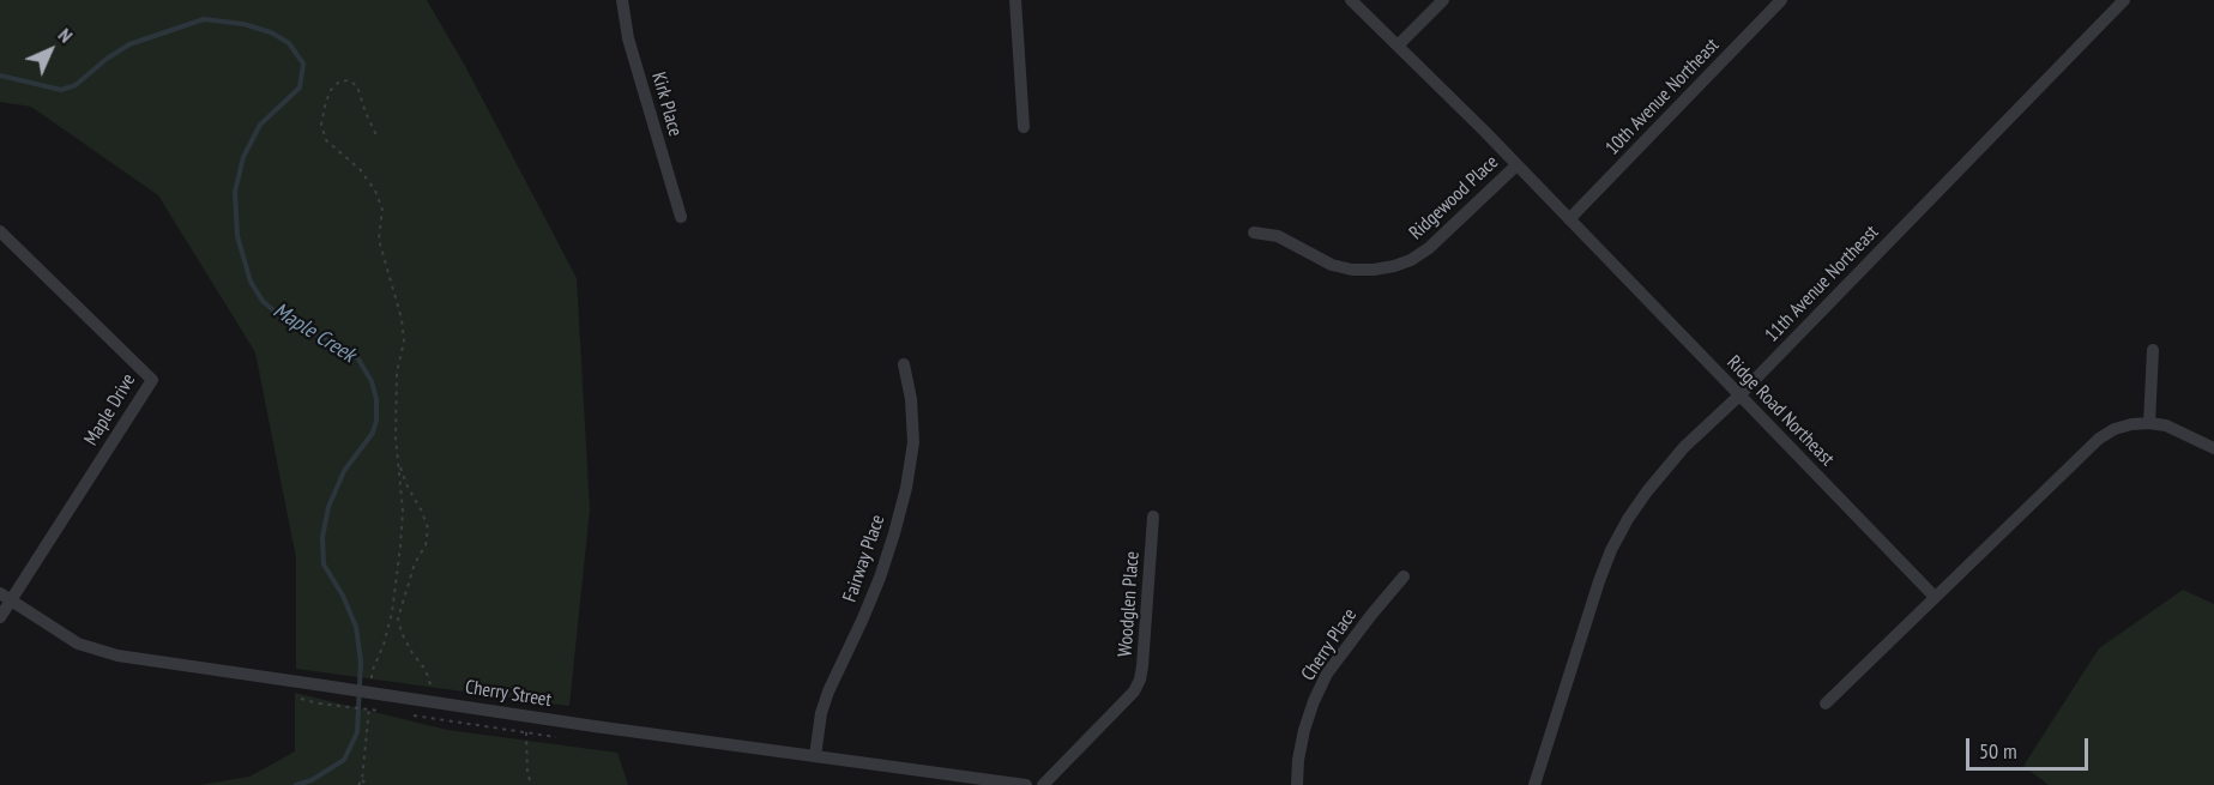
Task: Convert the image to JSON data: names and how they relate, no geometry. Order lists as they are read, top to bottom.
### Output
{
  "streets": {
    "street": [
      "10th Avenue Northeast",
      "Kirk Place",
      "Ridgewood Place",
      "11th Avenue Northeast",
      "Maple Drive",
      "Ridge Road Northeast",
      "Fairway Place",
      "Woodglen Place",
      "Cherry Place",
      "Cherry Street"
    ]
  },
  "crossings": [
    ["10th Avenue Northeast", "Ridge Road Northeast"],
    ["Ridgewood Place", "Ridge Road Northeast"],
    ["11th Avenue Northeast", "Ridge Road Northeast"],
    ["Maple Drive", "Cherry Street"],
    ["Fairway Place", "Cherry Street"]
  ],
  "water": ["Maple Creek"],
  "scale_bar": "50 m",
  "north": "top right"
}
